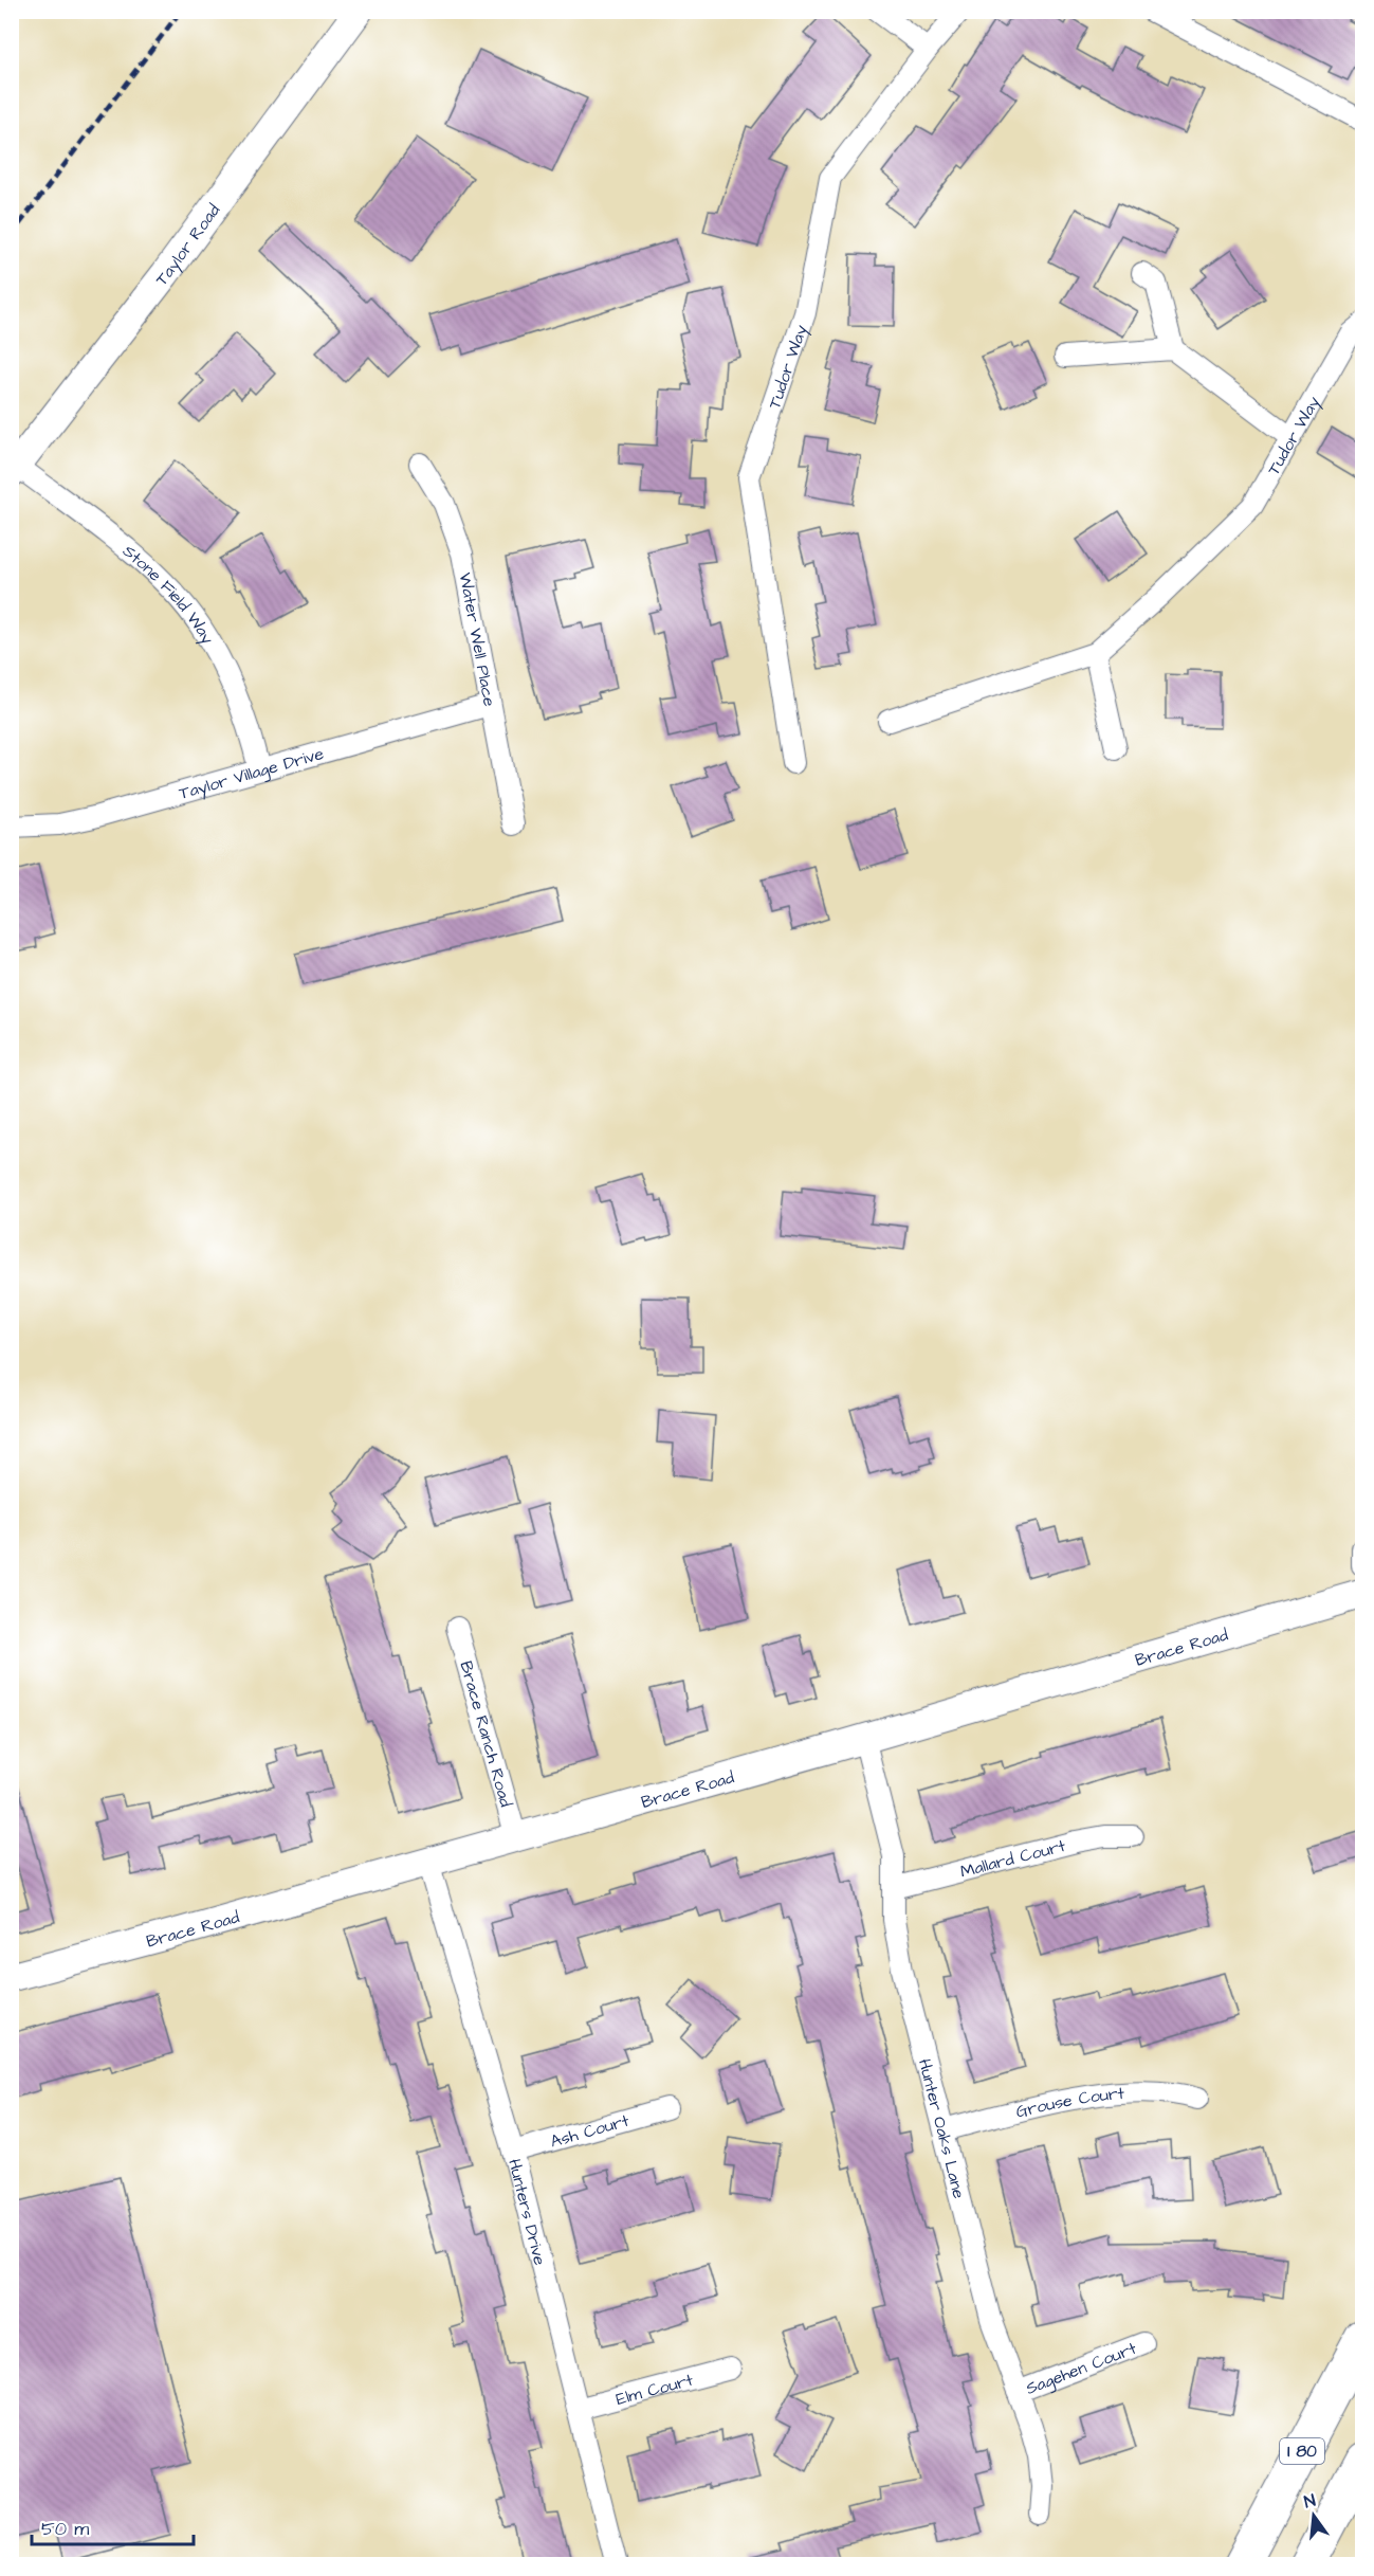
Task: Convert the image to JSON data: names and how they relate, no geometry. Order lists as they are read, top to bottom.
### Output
{
  "streets": {
    "highway": ["I 80"],
    "street": [
      "Taylor Road",
      "Tudor Way",
      "Stone Field Way",
      "Water Well Place",
      "Taylor Village Drive",
      "Brace Road",
      "Brace Ranch Road",
      "Mallard Court",
      "Grouse Court",
      "Hunter Oaks Lane",
      "Ash Court",
      "Hunters Drive",
      "Sagehen Court",
      "Elm Court"
    ]
  },
  "crossings": [
    ["Taylor Road", "Stone Field Way"],
    ["Stone Field Way", "Taylor Village Drive"],
    ["Water Well Place", "Taylor Village Drive"],
    ["Brace Road", "Brace Ranch Road"],
    ["Brace Road", "Hunter Oaks Lane"],
    ["Brace Road", "Hunters Drive"],
    ["Mallard Court", "Hunter Oaks Lane"],
    ["Grouse Court", "Hunter Oaks Lane"],
    ["Hunter Oaks Lane", "Sagehen Court"],
    ["Ash Court", "Hunters Drive"],
    ["Hunters Drive", "Elm Court"]
  ],
  "scale_bar": "50 m",
  "north": "top"
}
